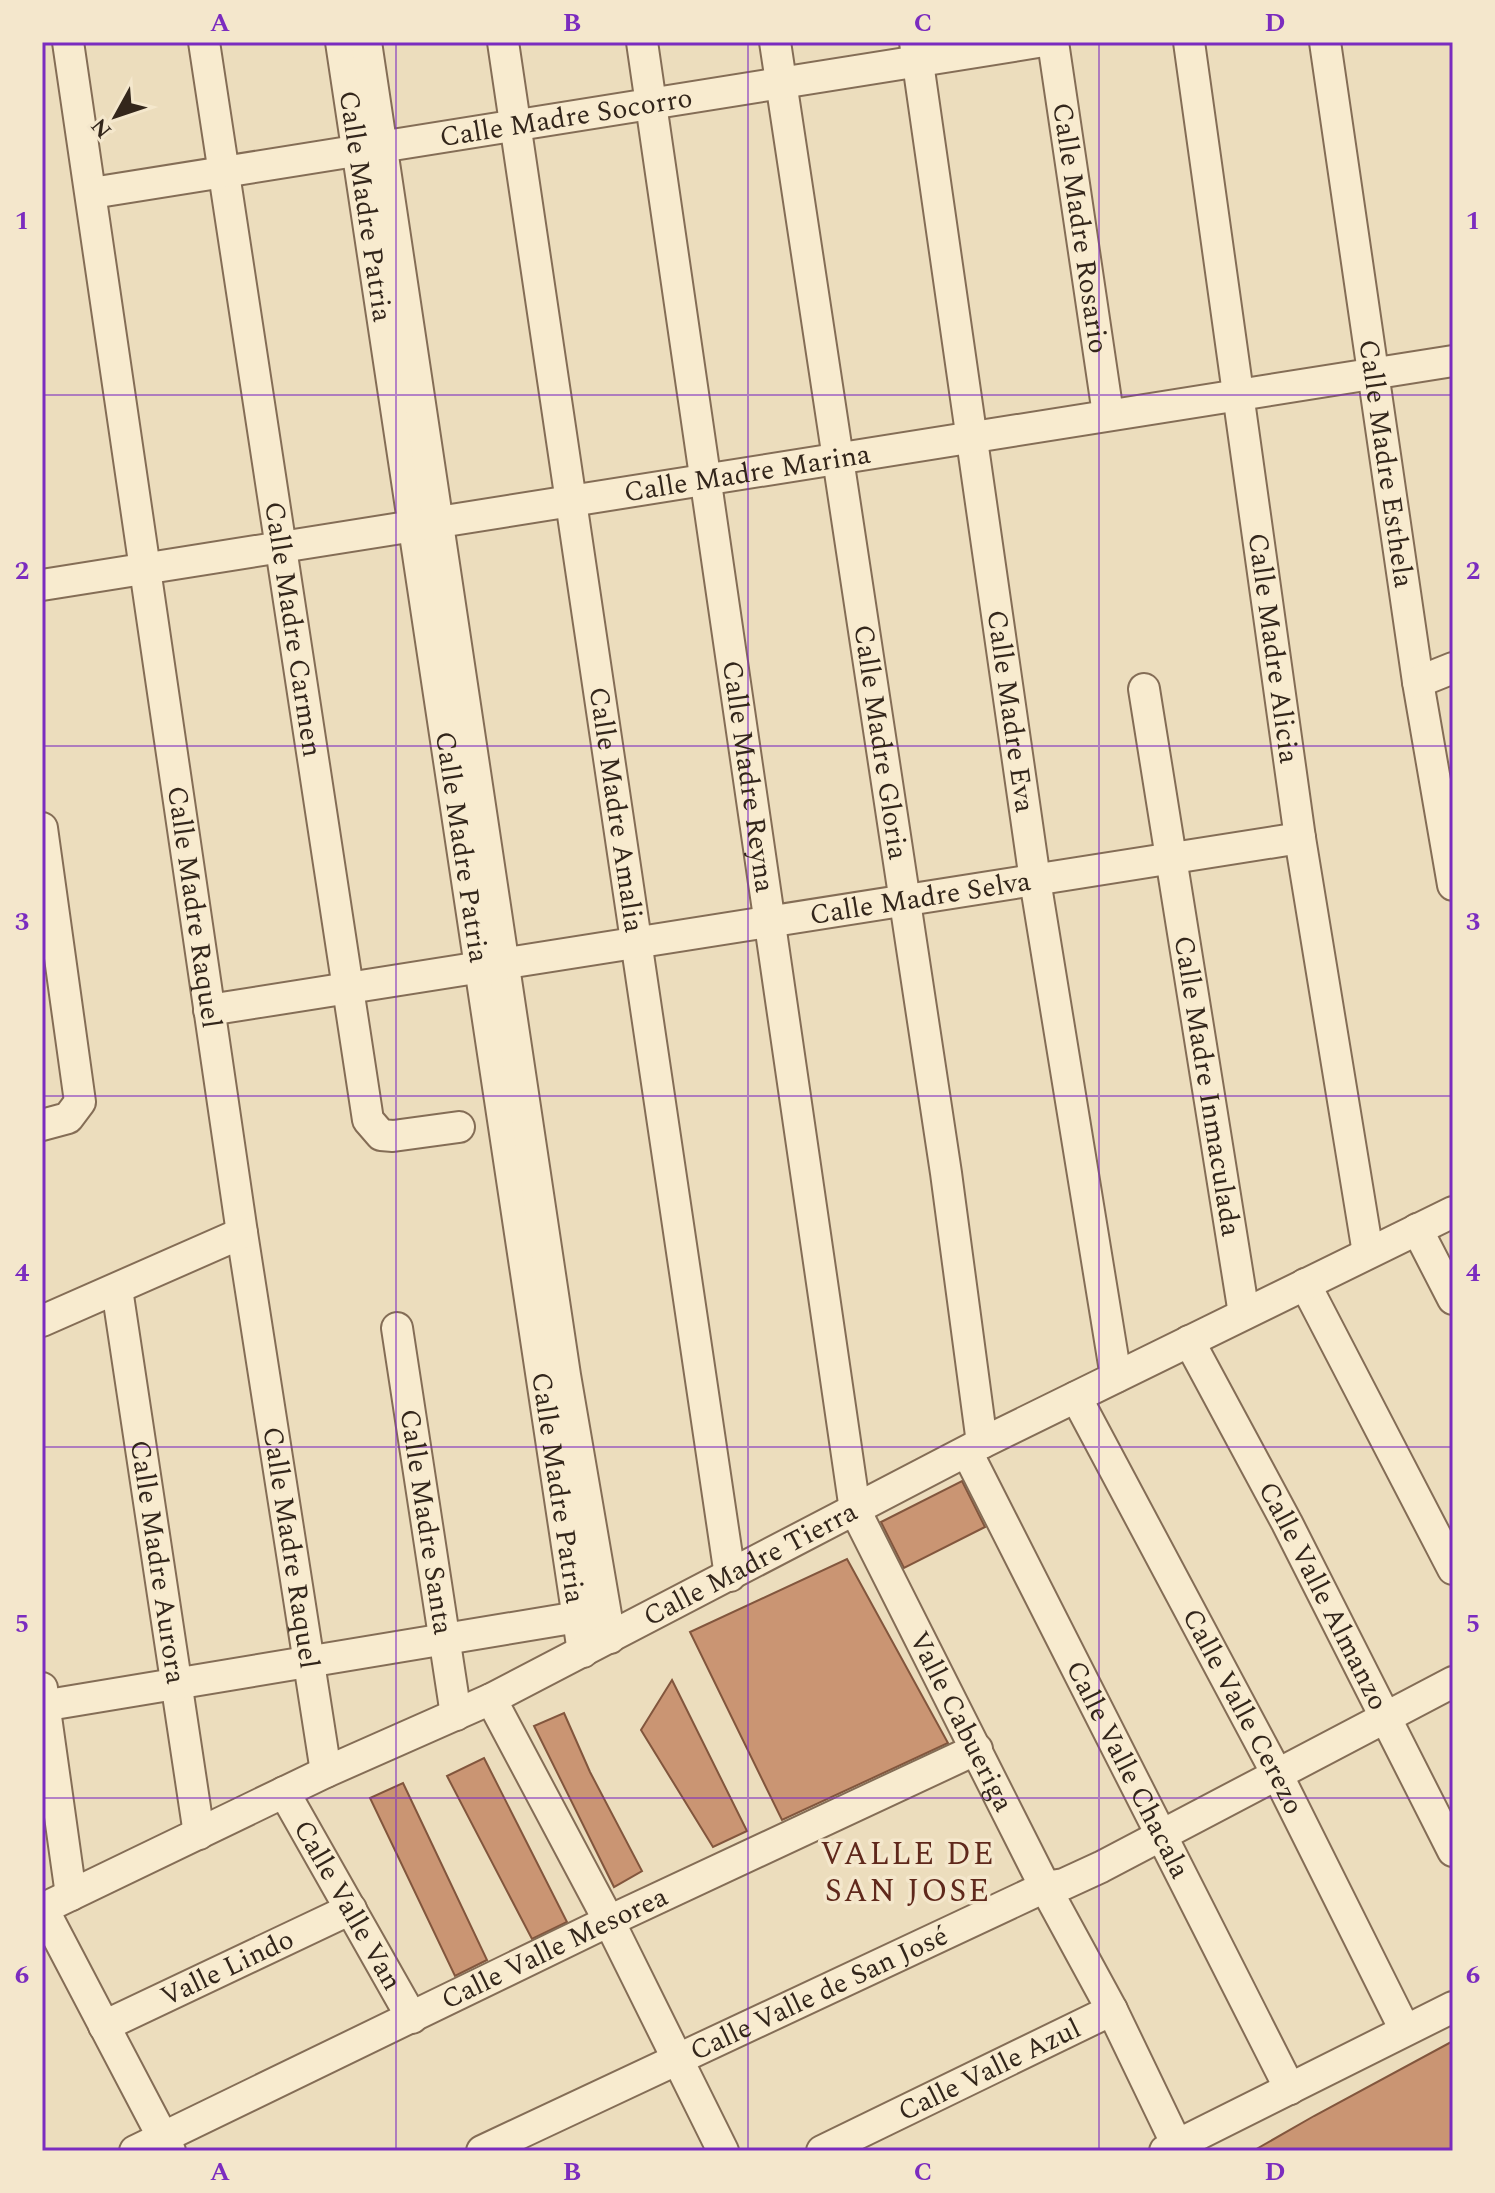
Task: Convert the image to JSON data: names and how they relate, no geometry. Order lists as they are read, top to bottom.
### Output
{
  "streets": {
    "street": [
      "Calle Madre Socorro",
      "Calle Madre Patria",
      "Calle Madre Rosario",
      "Calle Madre Esthela",
      "Calle Madre Marina",
      "Calle Madre Carmen",
      "Calle Madre Alicia",
      "Calle Madre Eva",
      "Calle Madre Gloria",
      "Calle Madre Reyna",
      "Calle Madre Amalia",
      "Calle Madre Selva",
      "Calle Madre Raquel",
      "Calle Madre Inmaculada",
      "Calle Madre Santa",
      "Calle Madre Aurora",
      "Calle Madre Tierra",
      "Calle Valle Almanzo",
      "Calle Valle Cerezo",
      "Valle Cabueriga",
      "Calle Valle Chacala",
      "Calle Valle Van",
      "Calle Valle Mesorea",
      "Valle Lindo",
      "Calle Valle de San José",
      "Calle Valle Azul"
    ]
  },
  "crossings": [
    ["Calle Madre Socorro", "Calle Madre Patria"],
    ["Calle Madre Socorro", "Calle Madre Carmen"],
    ["Calle Madre Socorro", "Calle Madre Eva"],
    ["Calle Madre Socorro", "Calle Madre Gloria"],
    ["Calle Madre Socorro", "Calle Madre Reyna"],
    ["Calle Madre Socorro", "Calle Madre Amalia"],
    ["Calle Madre Socorro", "Calle Madre Raquel"],
    ["Calle Madre Patria", "Calle Madre Marina"],
    ["Calle Madre Patria", "Calle Madre Selva"],
    ["Calle Madre Patria", "Calle Madre Tierra"],
    ["Calle Madre Rosario", "Calle Madre Marina"],
    ["Calle Madre Esthela", "Calle Madre Marina"],
    ["Calle Madre Marina", "Calle Madre Carmen"],
    ["Calle Madre Marina", "Calle Madre Alicia"],
    ["Calle Madre Marina", "Calle Madre Eva"],
    ["Calle Madre Marina", "Calle Madre Gloria"],
    ["Calle Madre Marina", "Calle Madre Reyna"],
    ["Calle Madre Marina", "Calle Madre Amalia"],
    ["Calle Madre Marina", "Calle Madre Raquel"],
    ["Calle Madre Carmen", "Calle Madre Selva"],
    ["Calle Madre Alicia", "Calle Madre Selva"],
    ["Calle Madre Alicia", "Calle Madre Tierra"],
    ["Calle Madre Eva", "Calle Madre Selva"],
    ["Calle Madre Eva", "Calle Madre Tierra"],
    ["Calle Madre Gloria", "Calle Madre Selva"],
    ["Calle Madre Gloria", "Calle Madre Tierra"],
    ["Calle Madre Gloria", "Calle Valle Chacala"],
    ["Calle Madre Reyna", "Calle Madre Selva"],
    ["Calle Madre Reyna", "Calle Madre Tierra"],
    ["Calle Madre Reyna", "Valle Cabueriga"],
    ["Calle Madre Amalia", "Calle Madre Selva"],
    ["Calle Madre Amalia", "Calle Madre Tierra"],
    ["Calle Madre Selva", "Calle Madre Raquel"],
    ["Calle Madre Selva", "Calle Madre Inmaculada"],
    ["Calle Madre Raquel", "Calle Madre Tierra"],
    ["Calle Madre Inmaculada", "Calle Madre Tierra"],
    ["Calle Madre Santa", "Calle Madre Tierra"],
    ["Calle Madre Aurora", "Calle Madre Tierra"],
    ["Calle Madre Tierra", "Calle Valle Almanzo"],
    ["Calle Madre Tierra", "Calle Valle Cerezo"],
    ["Calle Madre Tierra", "Valle Cabueriga"],
    ["Calle Madre Tierra", "Calle Valle Chacala"],
    ["Calle Madre Tierra", "Calle Valle Van"],
    ["Calle Valle Almanzo", "Calle Valle de San José"],
    ["Calle Valle Cerezo", "Calle Valle de San José"],
    ["Valle Cabueriga", "Calle Valle Mesorea"],
    ["Valle Cabueriga", "Calle Valle de San José"],
    ["Valle Cabueriga", "Calle Valle Azul"],
    ["Calle Valle Chacala", "Calle Valle de San José"],
    ["Calle Valle Van", "Calle Valle Mesorea"],
    ["Calle Valle Van", "Valle Lindo"]
  ],
  "districts": ["VALLE DE SAN JOSE"],
  "north": "bottom left",
  "grid": {
    "columns": [
      "A",
      "B",
      "C",
      "D"
    ],
    "rows": [
      "1",
      "2",
      "3",
      "4",
      "5",
      "6"
    ]
  }
}
